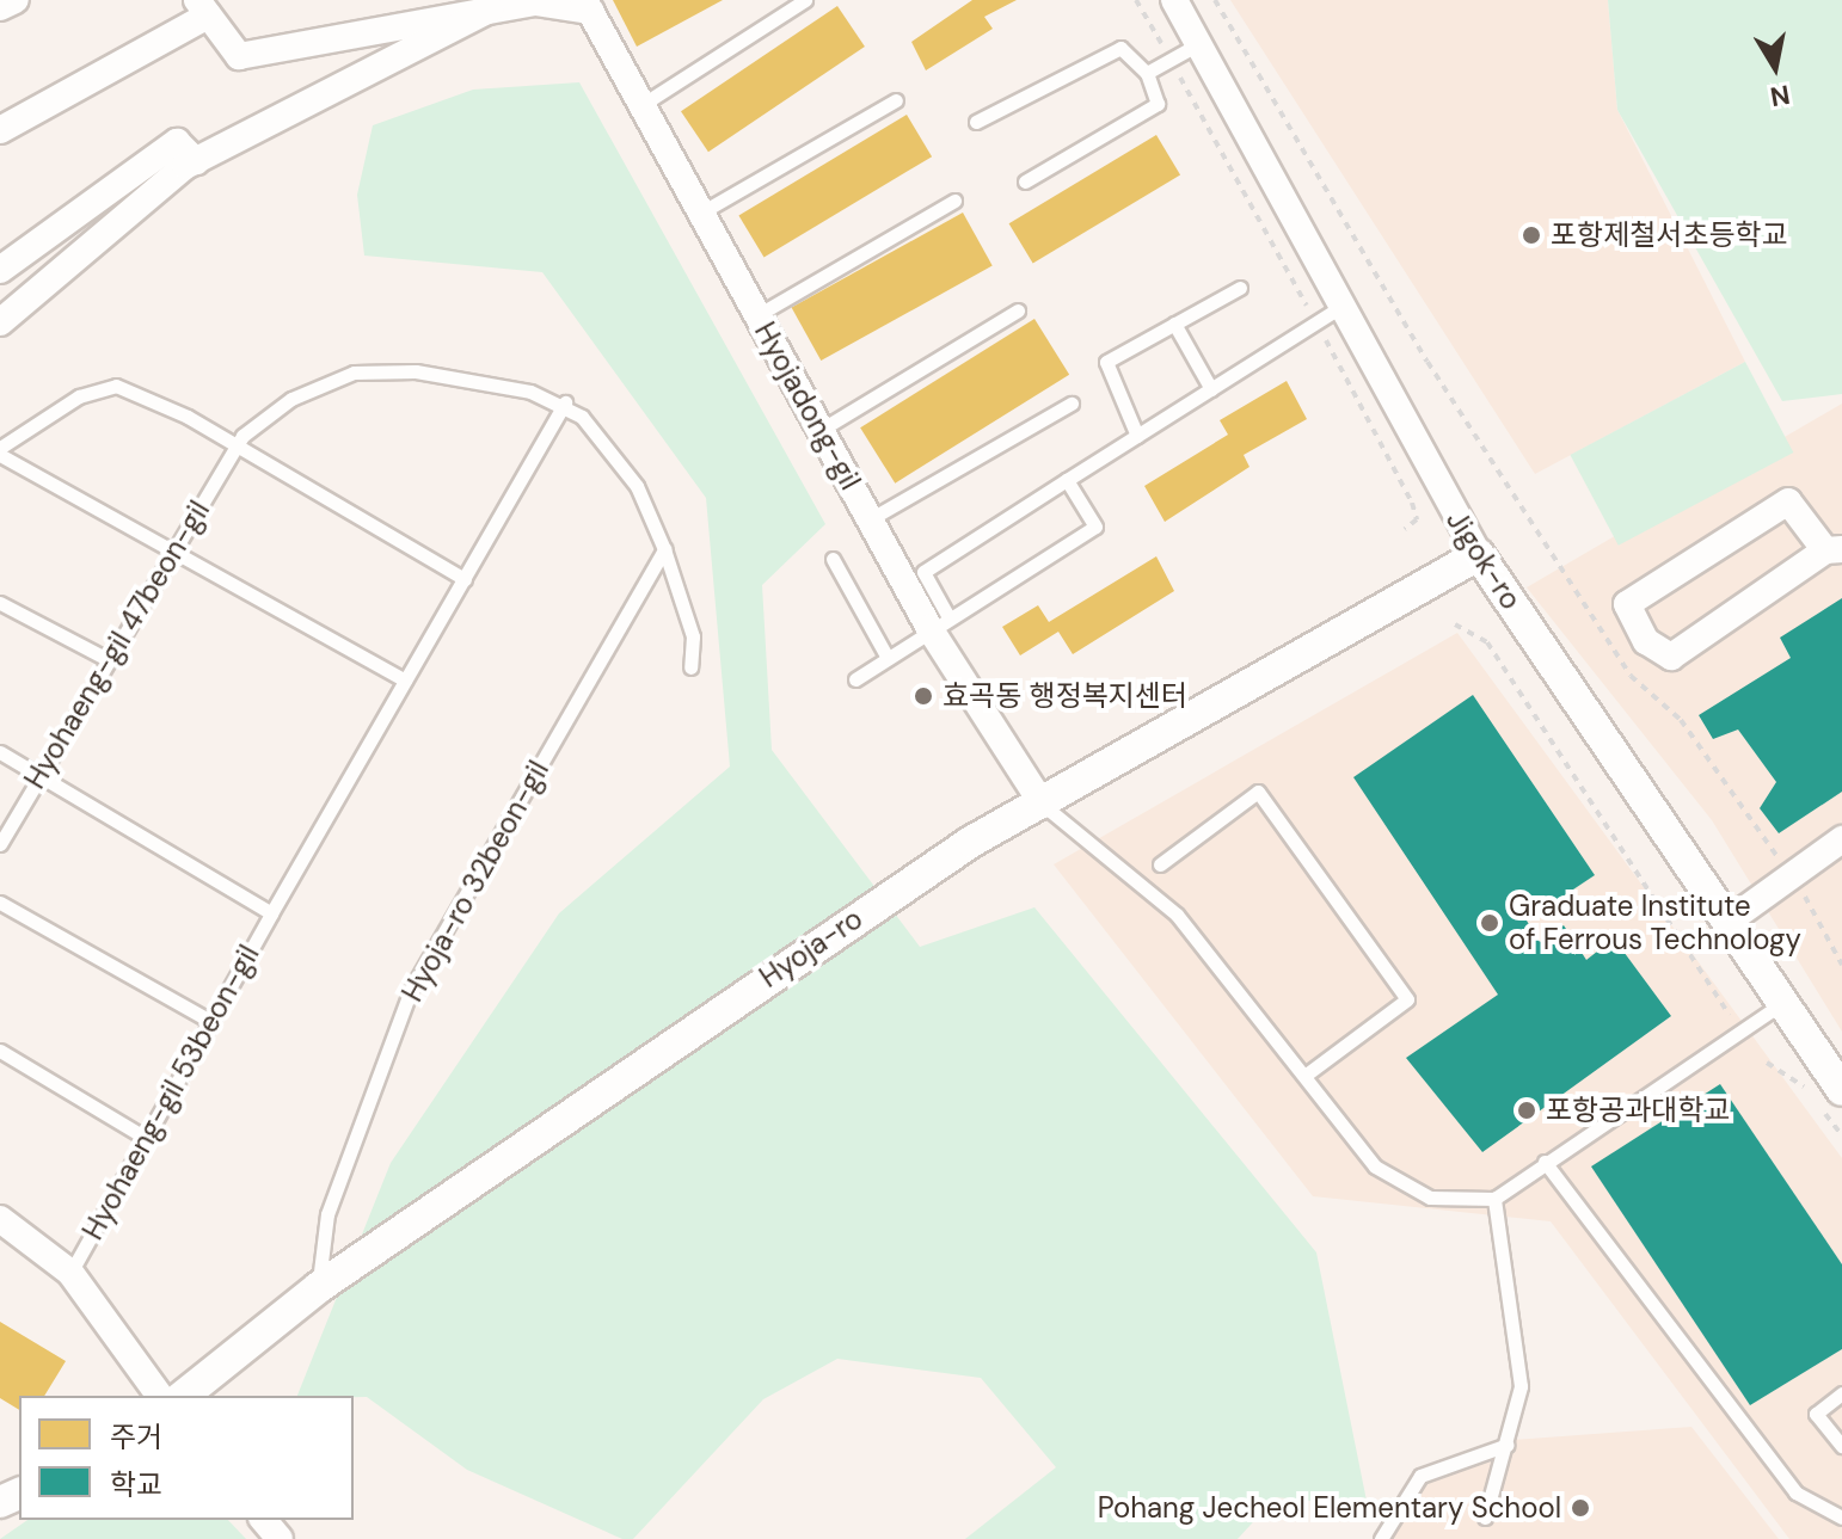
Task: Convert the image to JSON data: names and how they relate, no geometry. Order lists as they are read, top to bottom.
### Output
{
  "streets": {
    "street": ["Hyojadong-gil", "Jigok-ro", "Hyoja-ro"],
    "lane": ["Hyohaeng-gil 47beon-gil", "Hyoja-ro 32beon-gil", "Hyohaeng-gil 53beon-gil"]
  },
  "crossings": [
    ["Hyojadong-gil", "Hyoja-ro"],
    ["Jigok-ro", "Hyoja-ro"],
    ["Hyoja-ro 32beon-gil", "Hyoja-ro"]
  ],
  "places": [
    "포항제철서초등학교",
    "효곡동 행정복지센터",
    "Graduate Institute of Ferrous Technology",
    "포항공과대학교",
    "Pohang Jecheol Elementary School"
  ],
  "legend": ["주거", "학교"],
  "north": "bottom"
}
